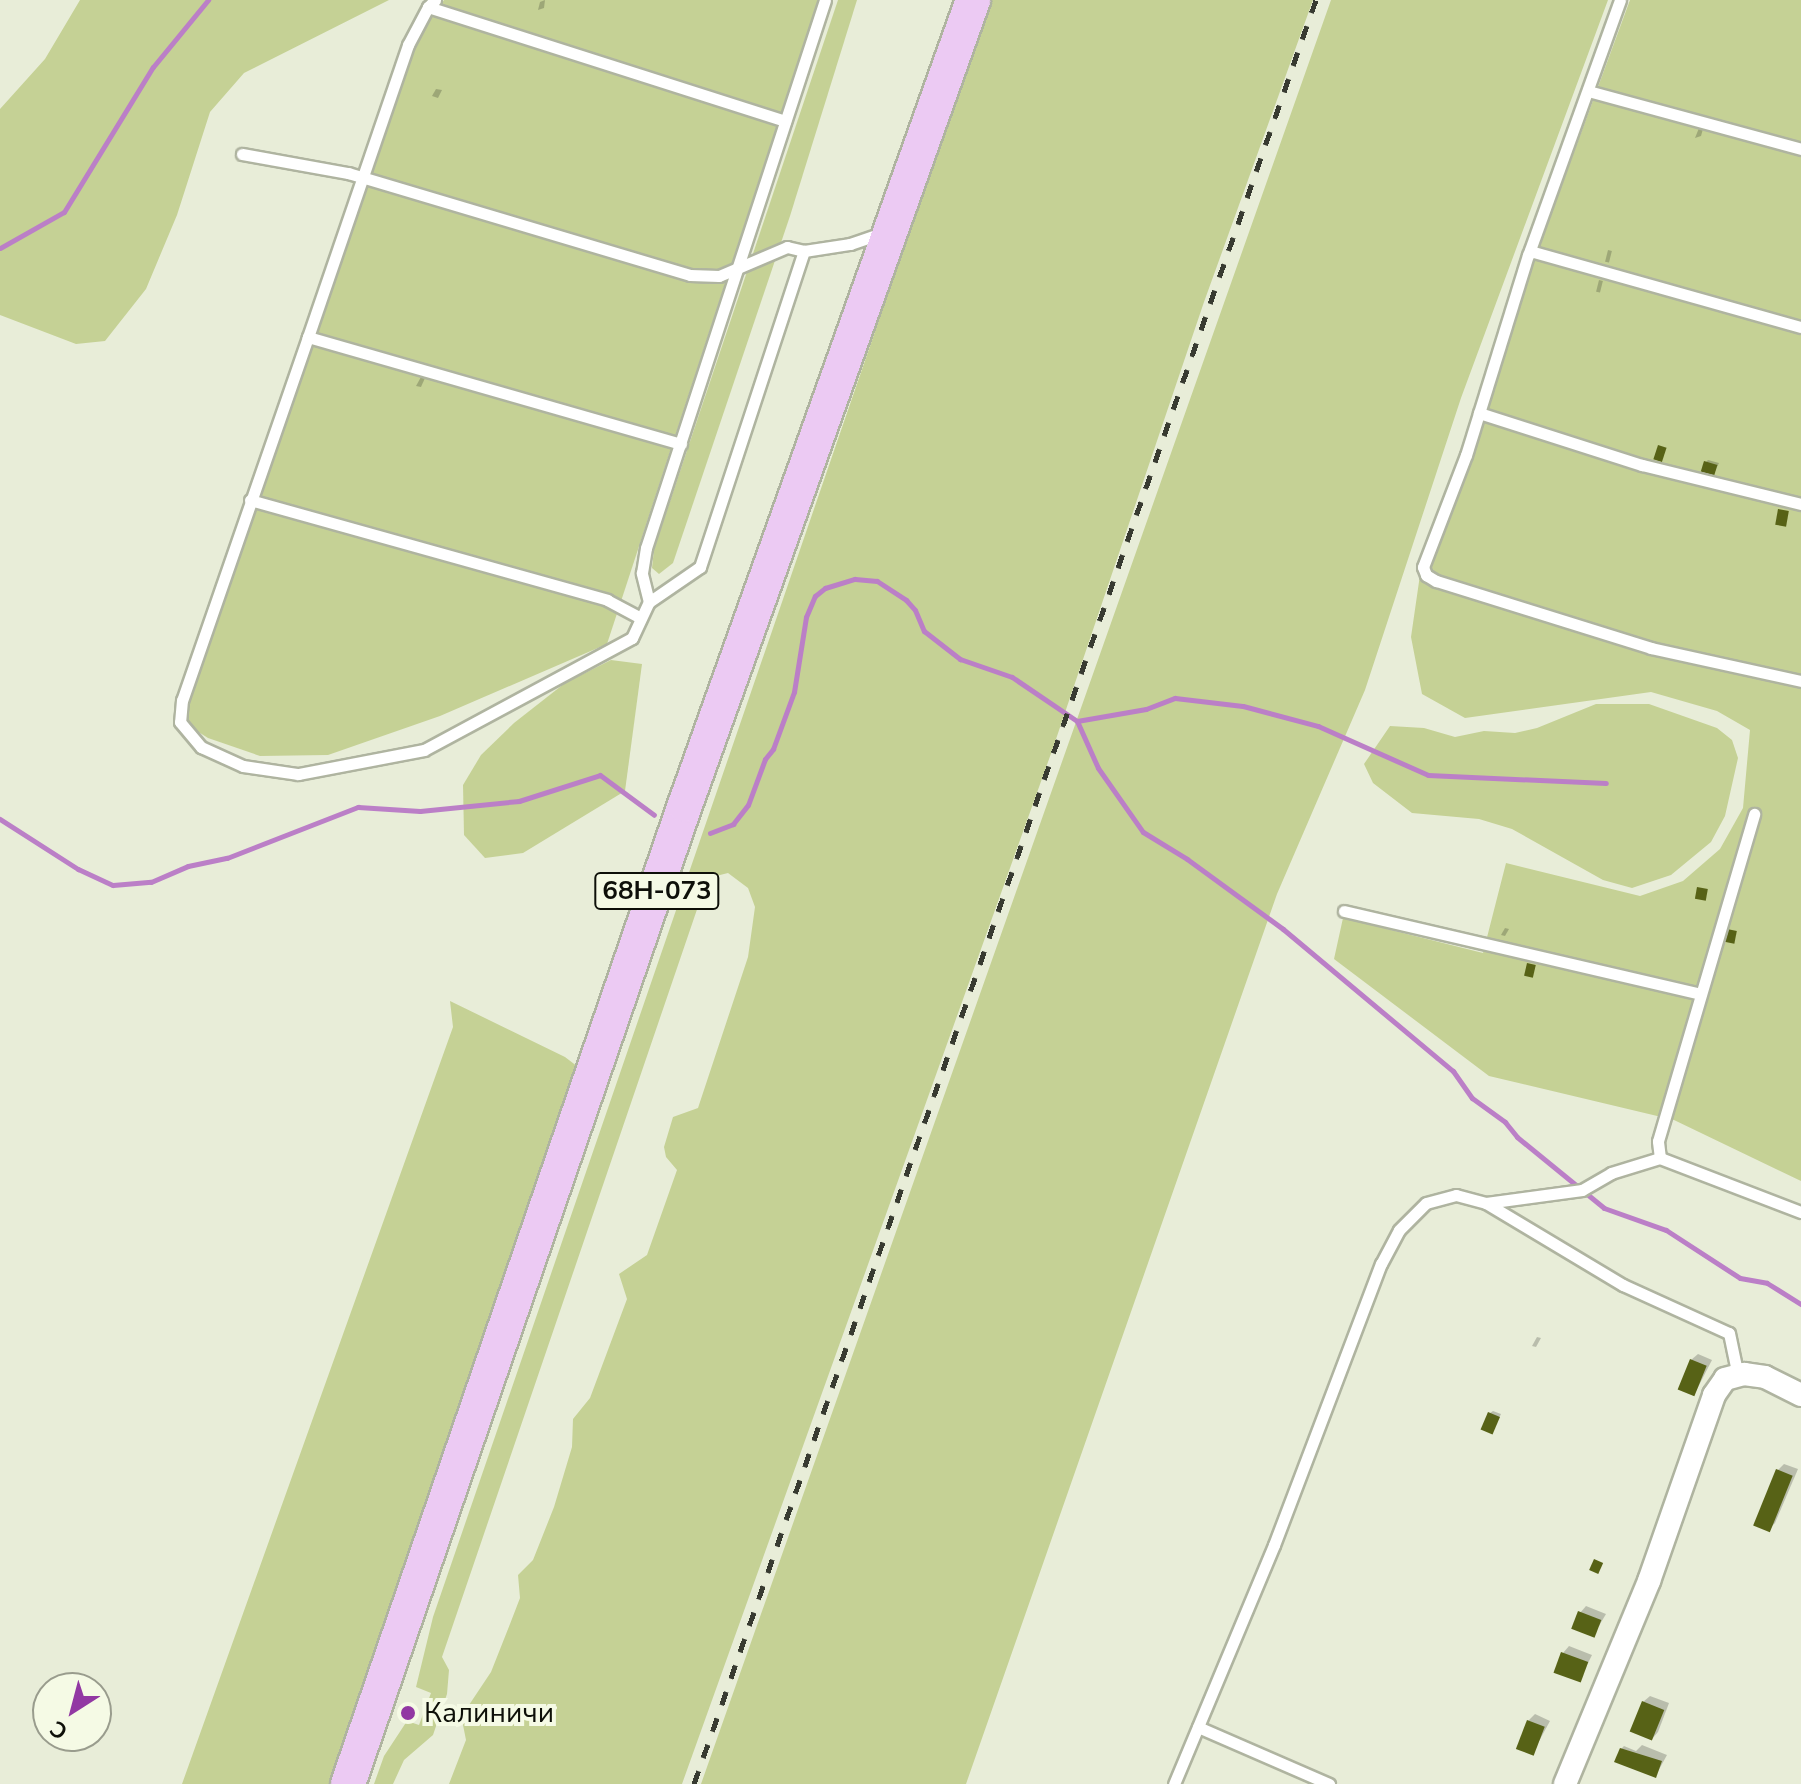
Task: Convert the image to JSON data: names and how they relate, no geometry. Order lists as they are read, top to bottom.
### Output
{
  "streets": {
    "main road": ["68Н-073"]
  },
  "places": ["Калиничи"],
  "north": "bottom left"
}
